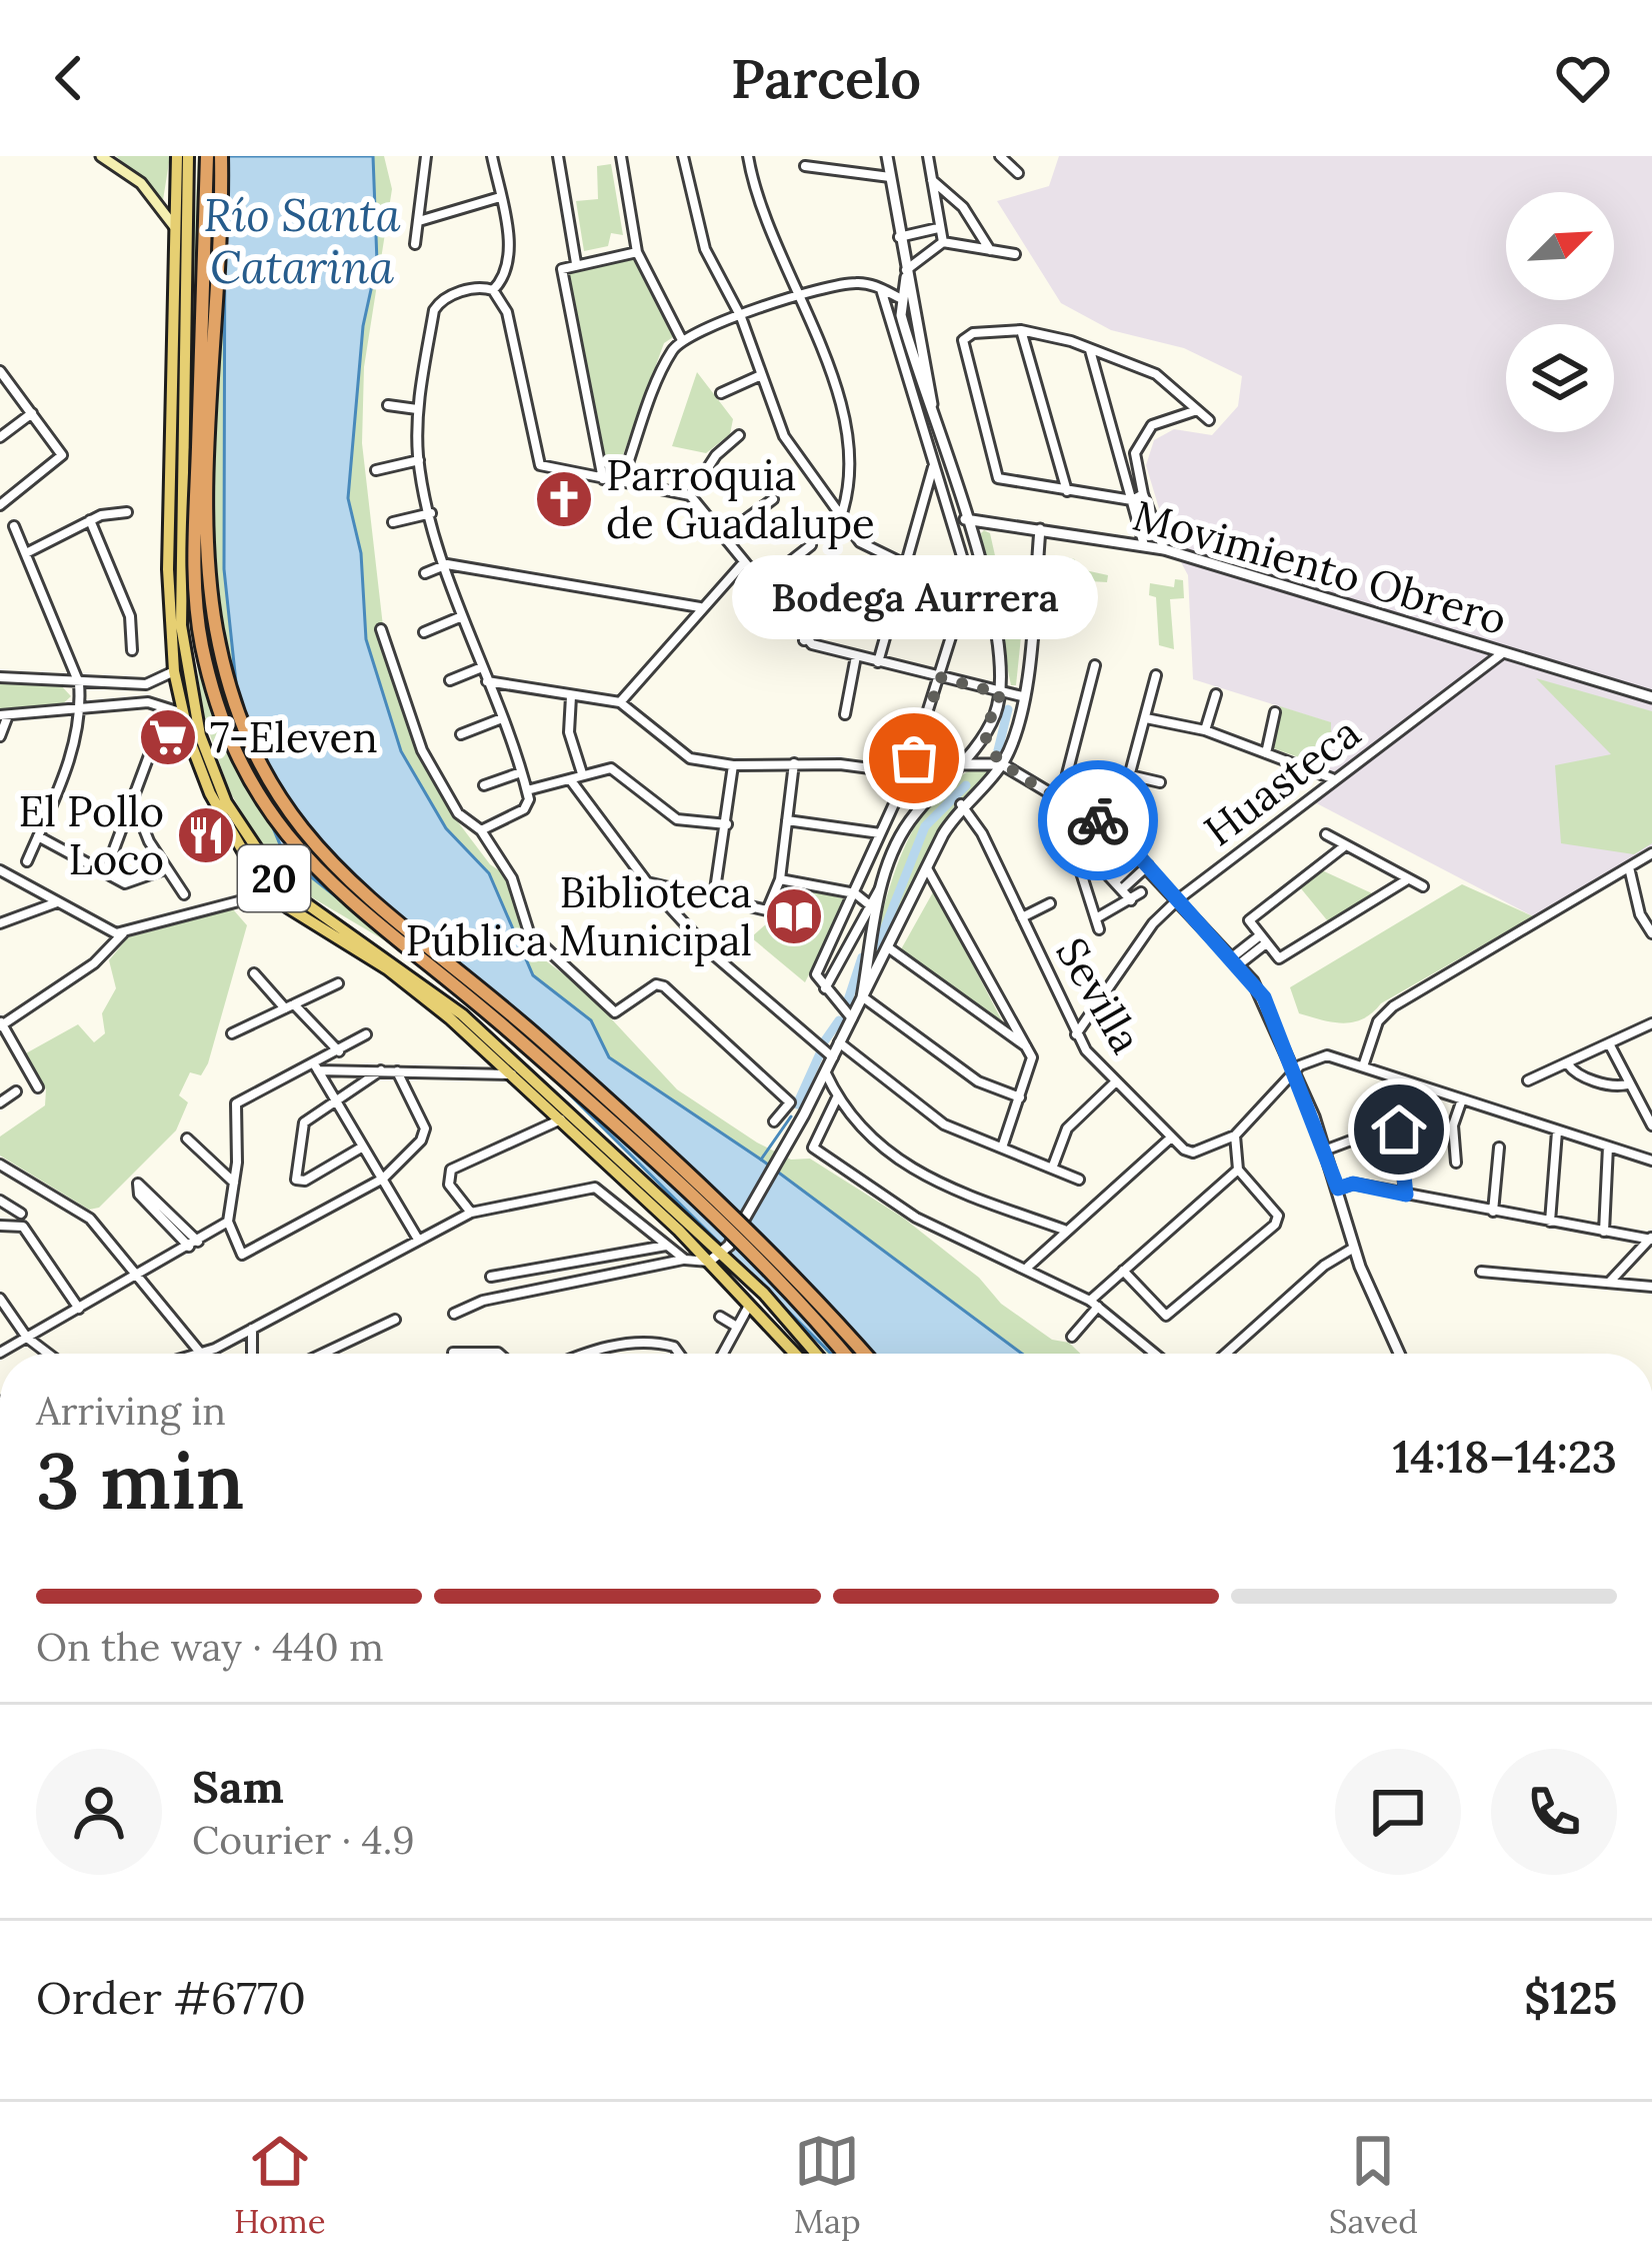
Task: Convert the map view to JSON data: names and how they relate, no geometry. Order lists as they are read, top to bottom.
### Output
{
  "streets": {
    "main road": ["20"],
    "street": ["Movimiento Obrero", "Huasteca", "Sevilla"]
  },
  "crossings": [
    ["Movimiento Obrero", "Huasteca"],
    ["Huasteca", "Sevilla"]
  ],
  "water": ["Río Santa Catarina"],
  "places": {
    "church": ["Parroquia de Guadalupe"],
    "supermarket": ["7-Eleven"],
    "other": ["Bodega Aurrera"],
    "restaurant": ["El Pollo Loco"],
    "library": ["Biblioteca Pública Municipal"]
  },
  "north": "top right",
  "page": {
    "header": "Parcelo",
    "bubble": "Bodega Aurrera",
    "heading": ["3 min", "Arriving in", "14:18–14:23"],
    "panel": [
      "Sam",
      "Courier · 4.9",
      "Order #6770",
      "$125"
    ],
    "bar": "On the way · 440 m",
    "tabs": ["Home", "Map", "Saved"]
  }
}
